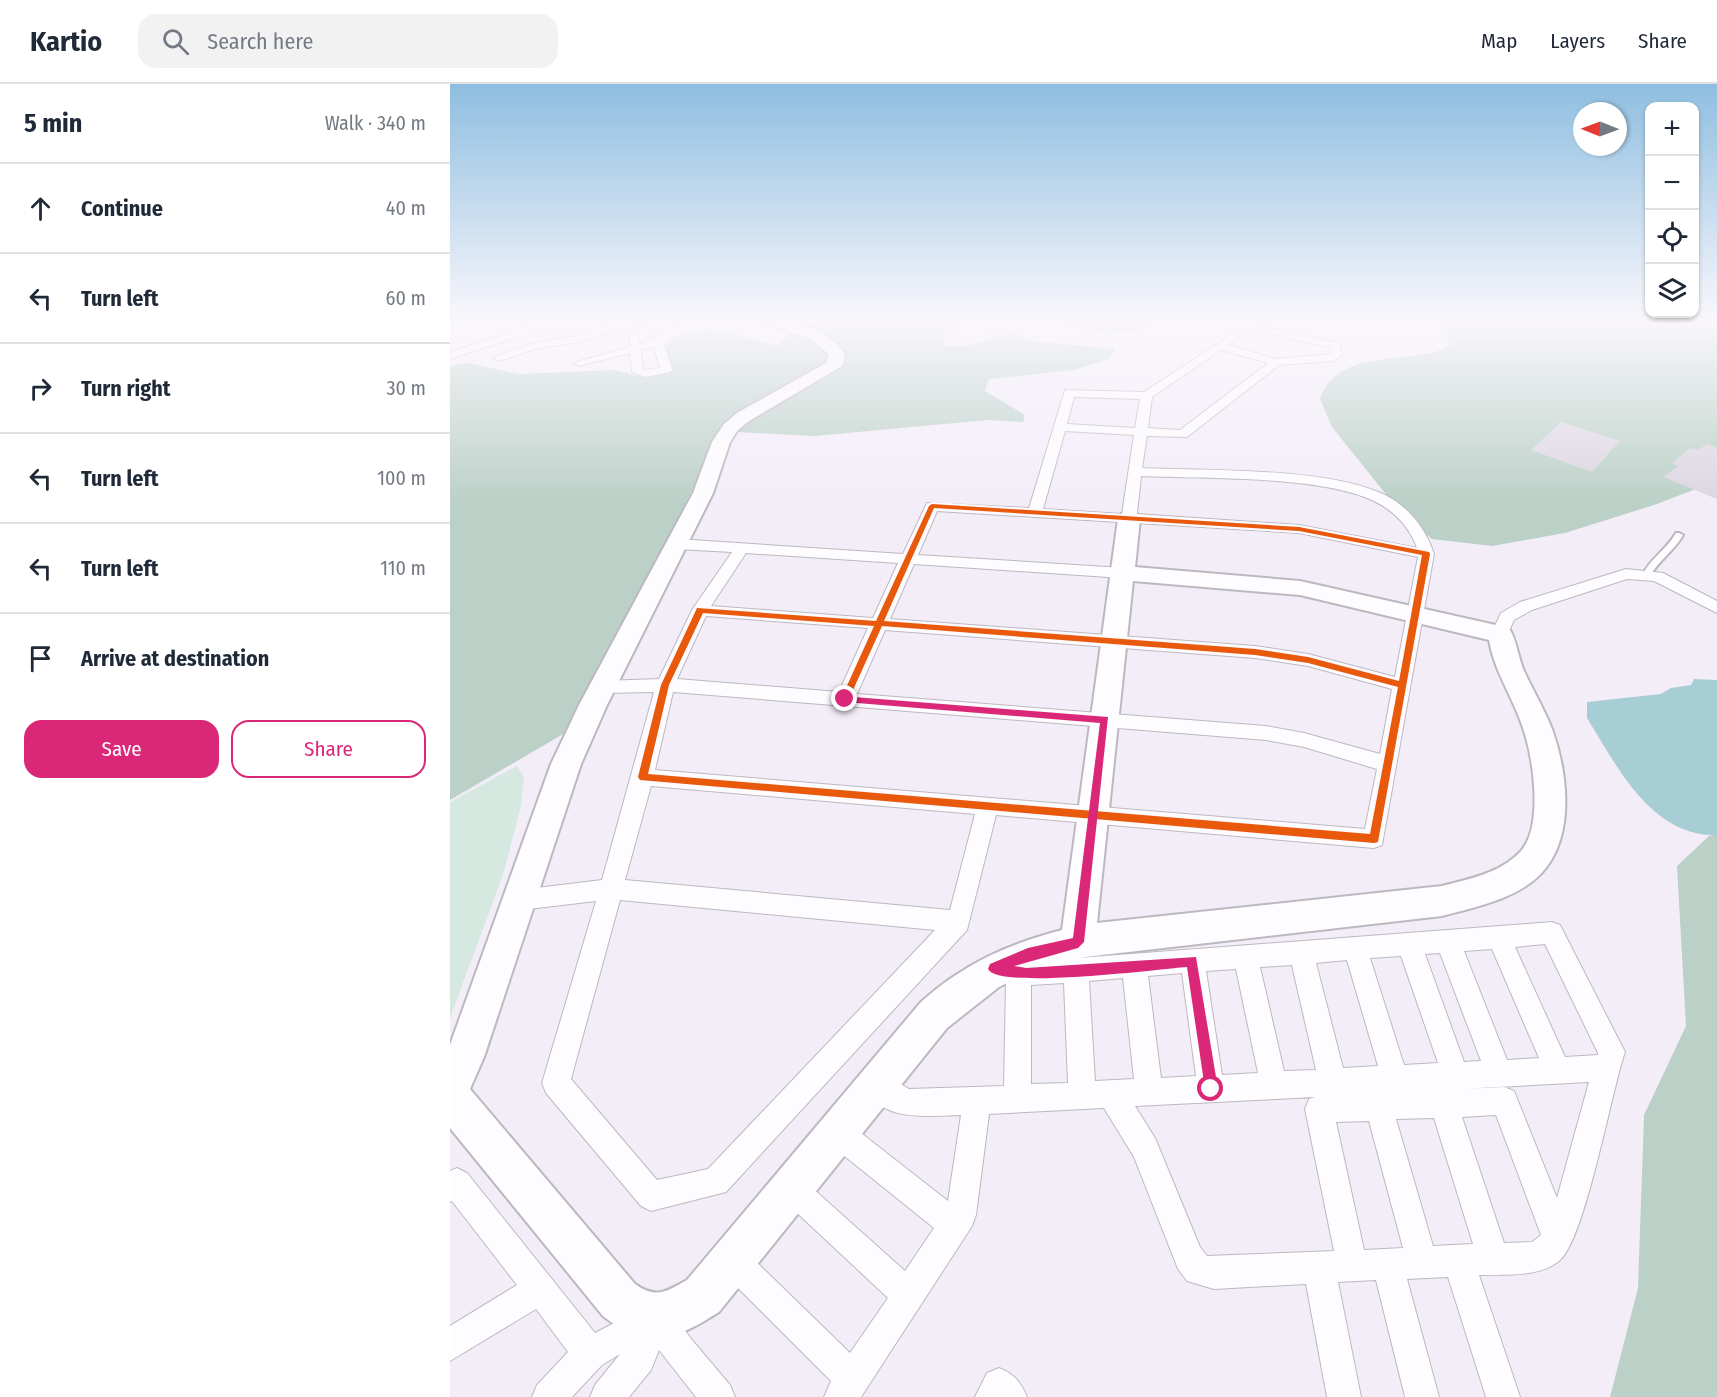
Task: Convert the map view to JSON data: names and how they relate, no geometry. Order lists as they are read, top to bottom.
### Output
{
  "north": "left",
  "page": {
    "header": "Kartio",
    "search": "Search here",
    "nav": ["Map", "Layers", "Share"],
    "heading": ["5 min", "Walk · 340 m"],
    "map_buttons": ["+", "−"],
    "list": [
      ["Continue", "40 m"],
      ["Turn left", "60 m"],
      ["Turn right", "30 m"],
      ["Turn left", "100 m"],
      ["Turn left", "110 m"],
      "Arrive at destination"
    ],
    "buttons": ["Save", "Share"]
  }
}
